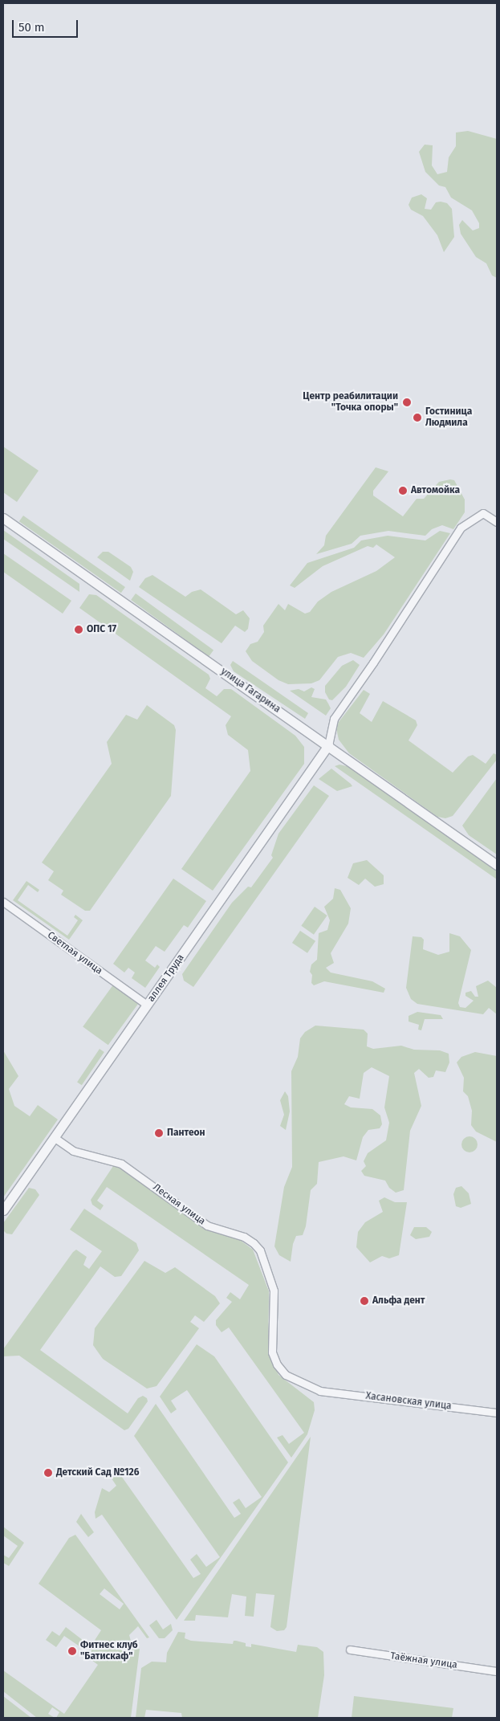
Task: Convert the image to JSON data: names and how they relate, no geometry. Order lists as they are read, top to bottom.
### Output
{
  "streets": {
    "street": [
      "улица Гагарина",
      "Светлая улица",
      "аллея Труда",
      "Лесная улица",
      "Хасановская улица",
      "Таёжная улица"
    ]
  },
  "crossings": [
    ["улица Гагарина", "аллея Труда"],
    ["Светлая улица", "аллея Труда"],
    ["аллея Труда", "Лесная улица"],
    ["Лесная улица", "Хасановская улица"]
  ],
  "places": [
    "Центр реабилитации \"Точка опоры\"",
    "Гостиница Людмила",
    "Автомойка",
    "ОПС 17",
    "Пантеон",
    "Альфа дент",
    "Детский Сад №126",
    "Фитнес клуб \"Батискаф\""
  ],
  "scale_bar": "50 m"
}
